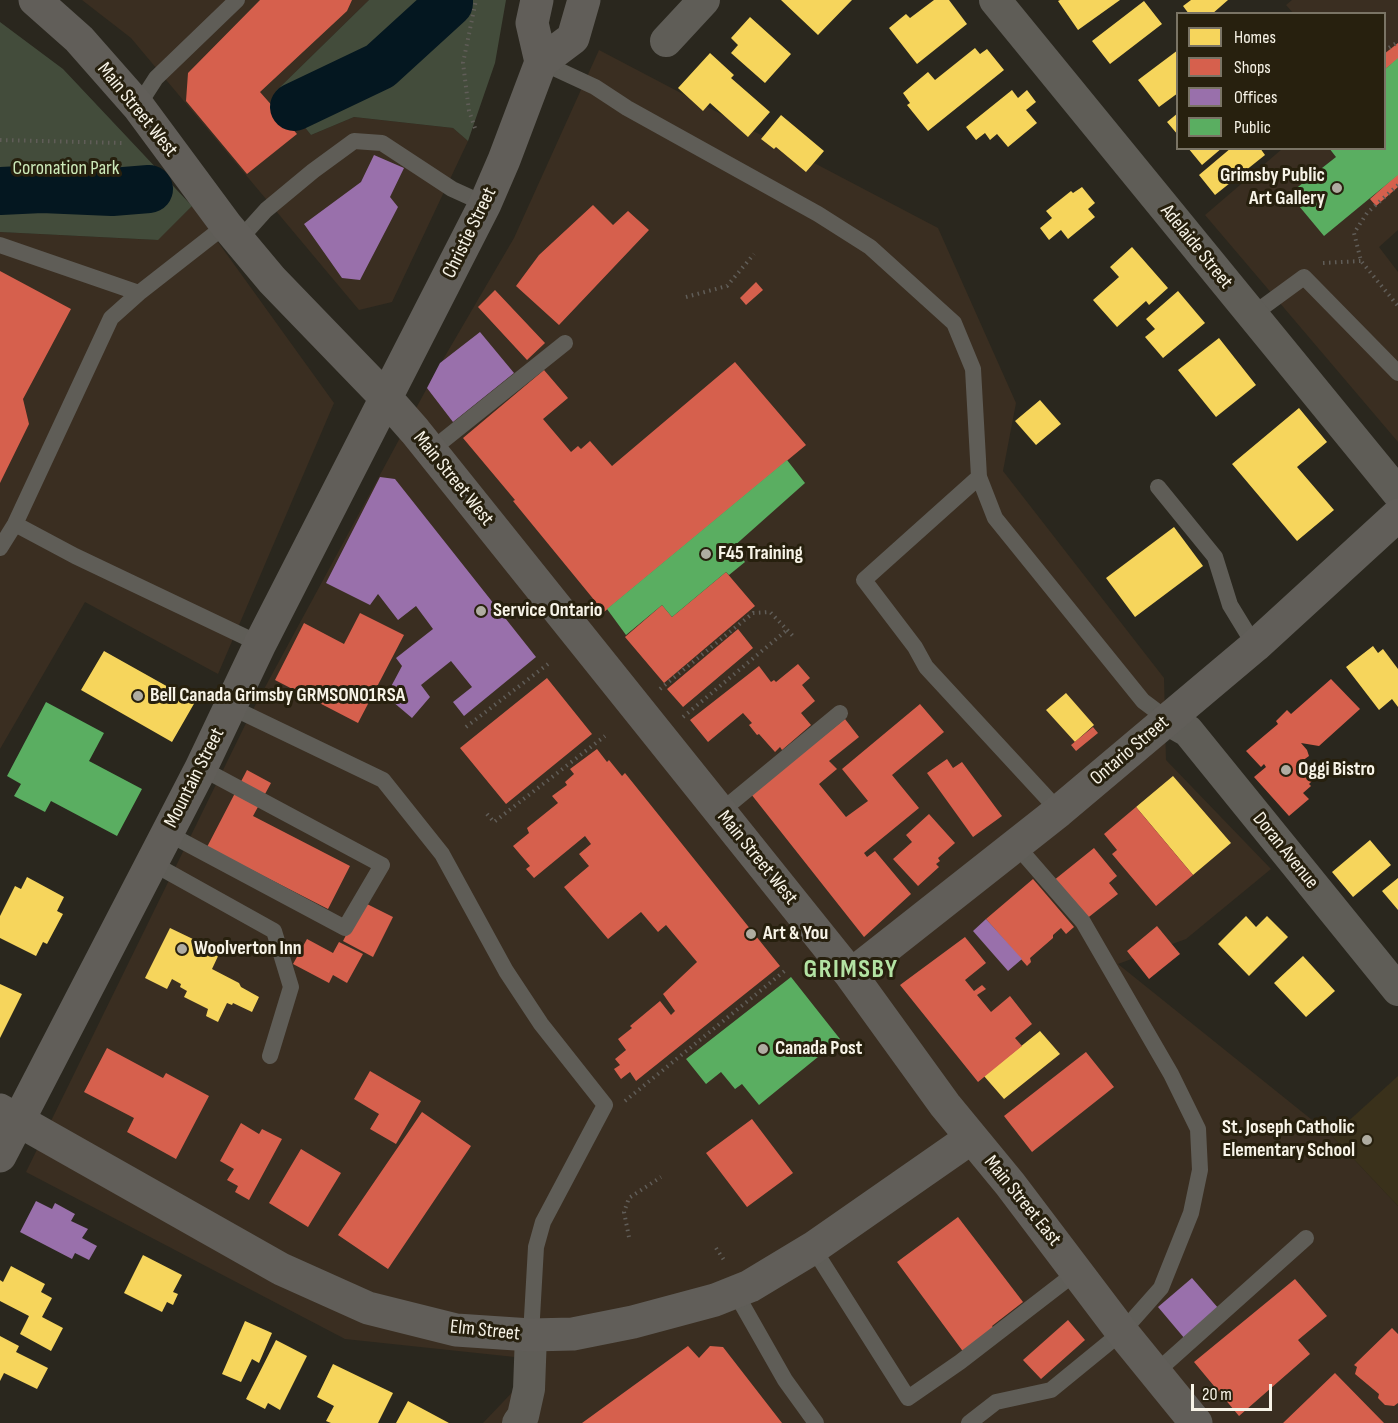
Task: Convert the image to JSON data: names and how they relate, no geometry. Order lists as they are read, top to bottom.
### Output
{
  "streets": {
    "main road": [
      "Main Street West",
      "Christie Street",
      "Ontario Street",
      "Mountain Street",
      "Main Street East",
      "Elm Street"
    ],
    "street": ["Adelaide Street", "Doran Avenue"]
  },
  "crossings": [
    ["Main Street West", "Christie Street"],
    ["Main Street West", "Ontario Street"],
    ["Main Street West", "Mountain Street"],
    ["Main Street West", "Main Street East"],
    ["Christie Street", "Mountain Street"],
    ["Ontario Street", "Doran Avenue"],
    ["Ontario Street", "Main Street East"],
    ["Mountain Street", "Elm Street"],
    ["Main Street East", "Elm Street"]
  ],
  "districts": ["GRIMSBY"],
  "parks": ["Coronation Park"],
  "places": [
    "Grimsby Public Art Gallery",
    "F45 Training",
    "Service Ontario",
    "Bell Canada Grimsby GRMSON01RSA",
    "Oggi Bistro",
    "Art & You",
    "Woolverton Inn",
    "Canada Post",
    "St. Joseph Catholic Elementary School"
  ],
  "legend": [
    "Homes",
    "Shops",
    "Offices",
    "Public"
  ],
  "scale_bar": "20 m"
}
